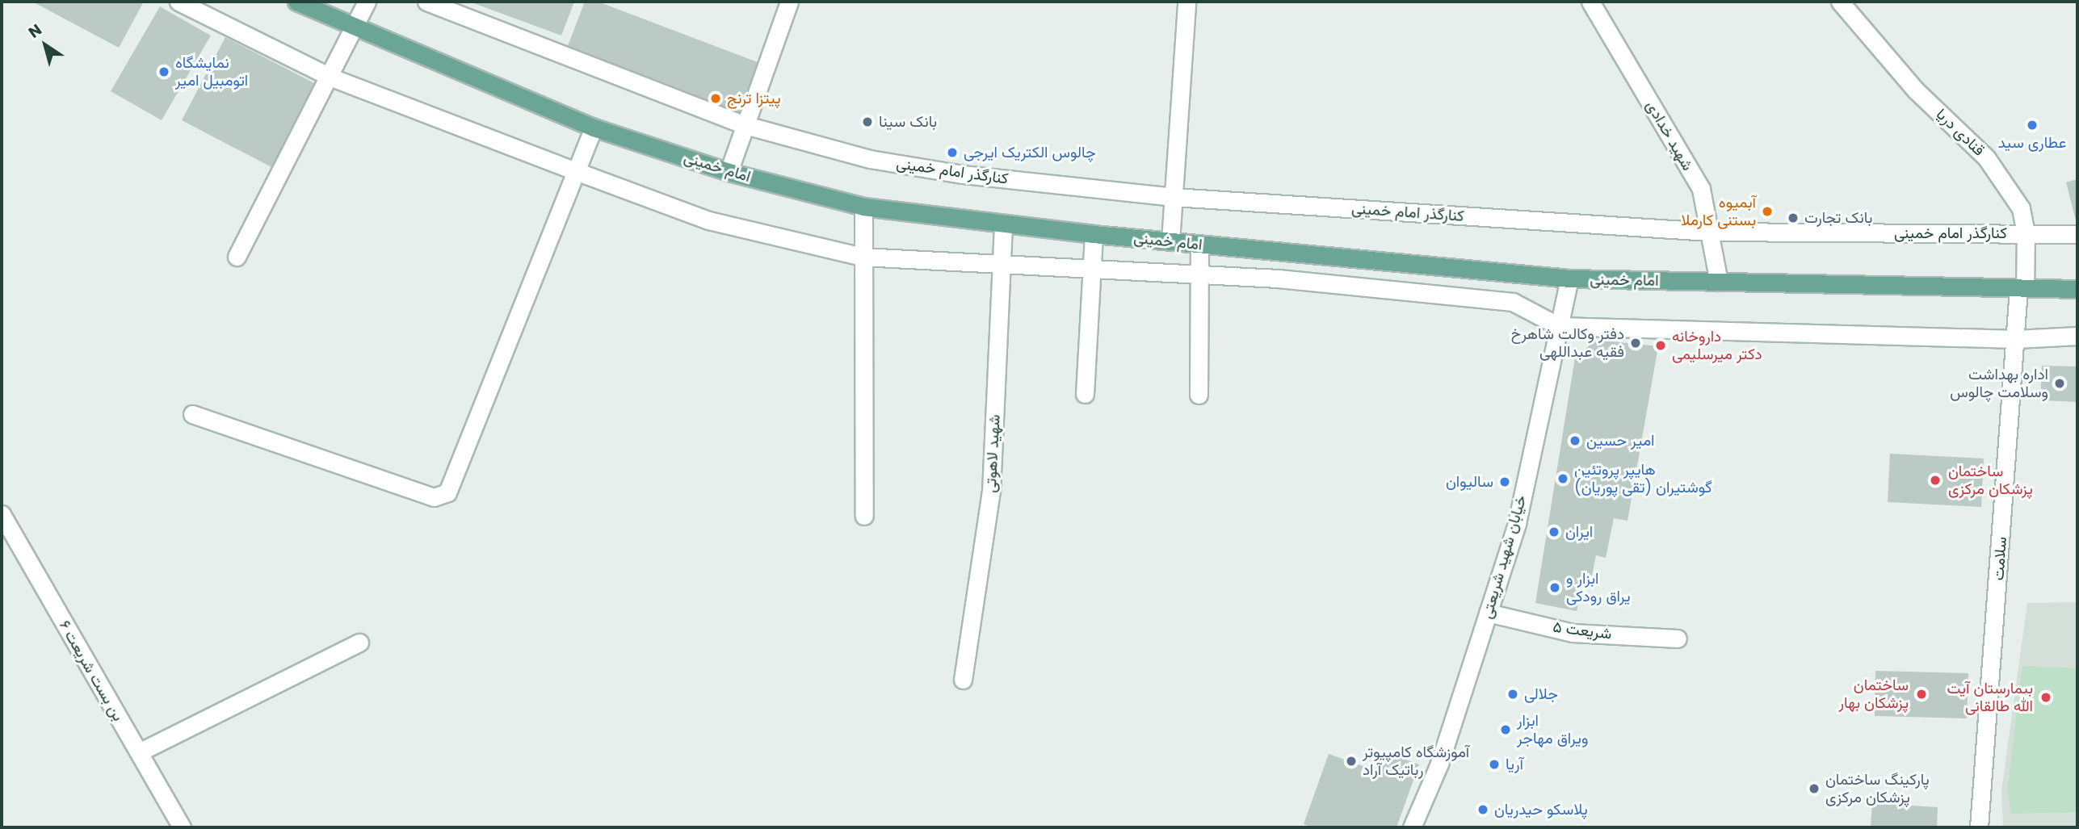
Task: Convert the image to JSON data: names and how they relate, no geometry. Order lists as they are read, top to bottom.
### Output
{
  "streets": {
    "main road": ["امام خمینی"],
    "street": [
      "قنادی دریا",
      "شهید خدادی",
      "کنارگذر امام خمینی",
      "شهید لاهوتی",
      "خیابان شهید شریعتی",
      "سلامت",
      "شریعت ۵",
      "بن بست شریعت ۶"
    ]
  },
  "crossings": [
    ["قنادی دریا", "امام خمینی"],
    ["قنادی دریا", "کنارگذر امام خمینی"],
    ["قنادی دریا", "سلامت"],
    ["شهید خدادی", "امام خمینی"],
    ["شهید خدادی", "کنارگذر امام خمینی"],
    ["امام خمینی", "شهید لاهوتی"],
    ["امام خمینی", "خیابان شهید شریعتی"],
    ["امام خمینی", "سلامت"],
    ["خیابان شهید شریعتی", "شریعت ۵"]
  ],
  "places": [
    "نمایشگاه اتومبیل امیر",
    "پیتزا ترنج",
    "بانک سینا",
    "عطاری سید",
    "چالوس الکتریک ایرجی",
    "آبمیوه بستنی کارملا",
    "بانک تجارت",
    "دفتر وکالت شاهرخ فقیه عبداللهی",
    "داروخانه دکتر میرسلیمی",
    "اداره بهداشت وسلامت چالوس",
    "امیر حسین",
    "هایپر پروتئین گوشتیران (تقی پوریان)",
    "ساختمان پزشکان مرکزی",
    "سالیوان",
    "ایران",
    "ابزار و یراق رودکی",
    "جلالی",
    "ساختمان پزشکان بهار",
    "بیمارستان آیت الله طالقانی",
    "ابزار ویراق مهاجر",
    "آموزشگاه کامپیوتر رباتیک آراد",
    "آریا",
    "پارکینگ ساختمان پزشکان مرکزی",
    "پلاسکو حیدریان"
  ],
  "north": "top left"
}
